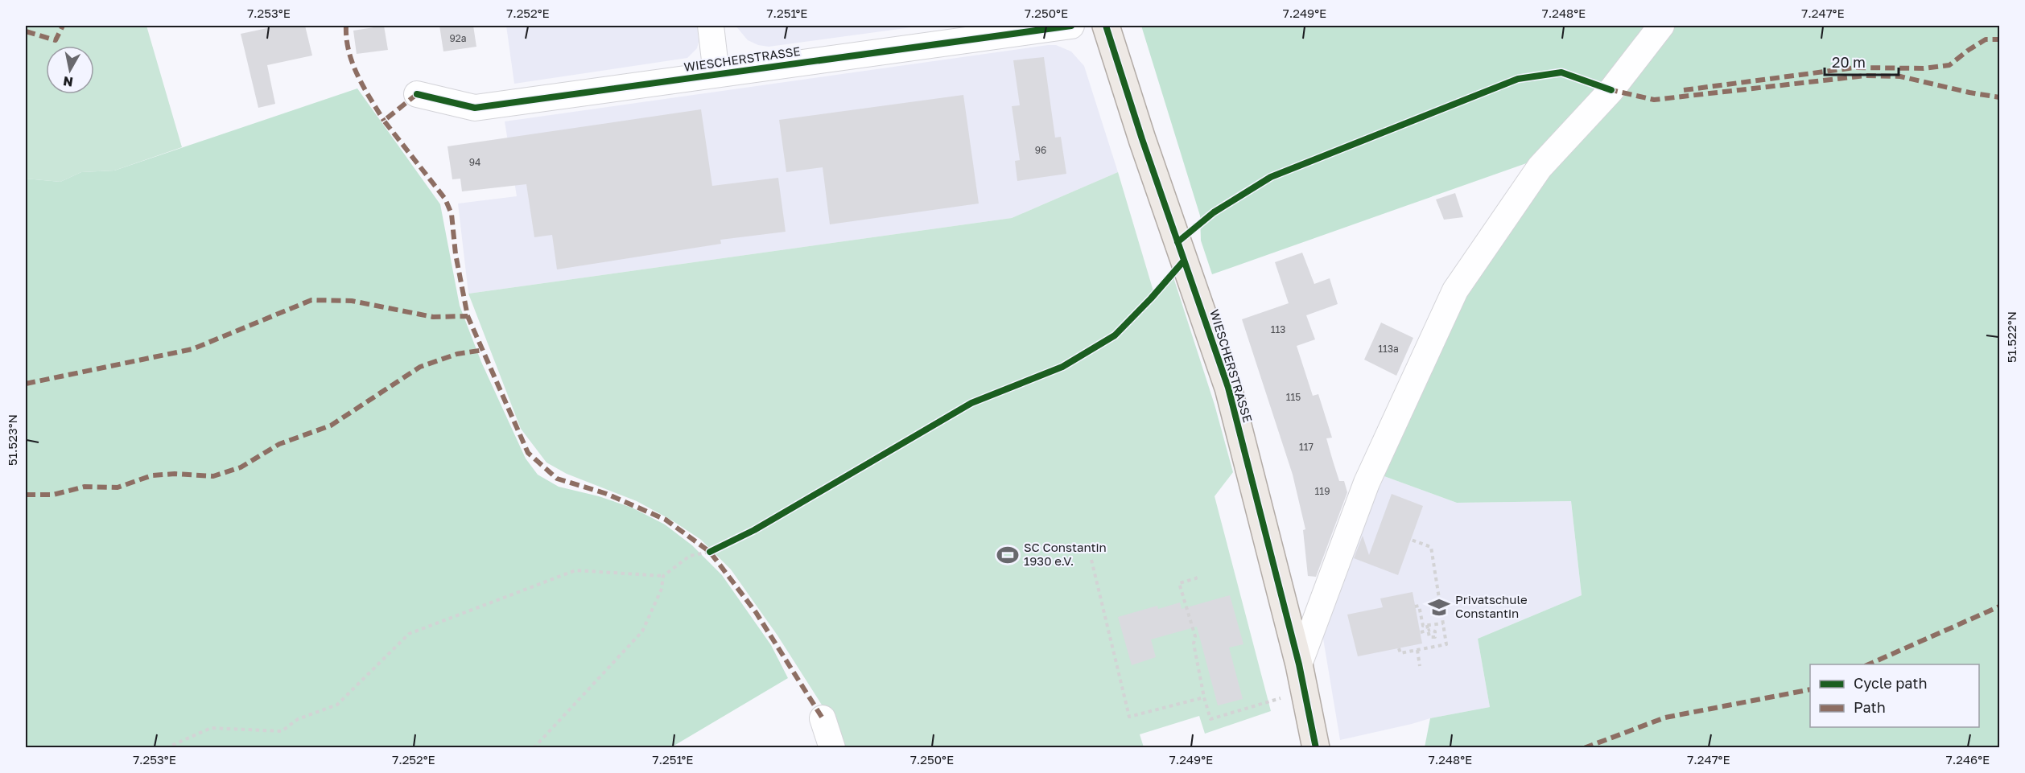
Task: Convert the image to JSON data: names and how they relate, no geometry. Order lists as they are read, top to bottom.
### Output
{
  "streets": {
    "main road": ["WIESCHERSTRASSE"]
  },
  "places": {
    "sports": ["SC Constantin 1930 e.V."],
    "school or university": ["Privatschule Constantin"]
  },
  "house_numbers": [
    "92a",
    "96",
    "94",
    "113",
    "113a",
    "115",
    "117",
    "119"
  ],
  "legend": ["Cycle path", "Path"],
  "scale_bar": "20 m",
  "north": "bottom",
  "coordinates": [
    "7.253°E",
    "7.252°E",
    "7.251°E",
    "7.250°E",
    "7.249°E",
    "7.248°E",
    "7.247°E",
    "51.522°N",
    "51.523°N",
    "7.246°E"
  ]
}
